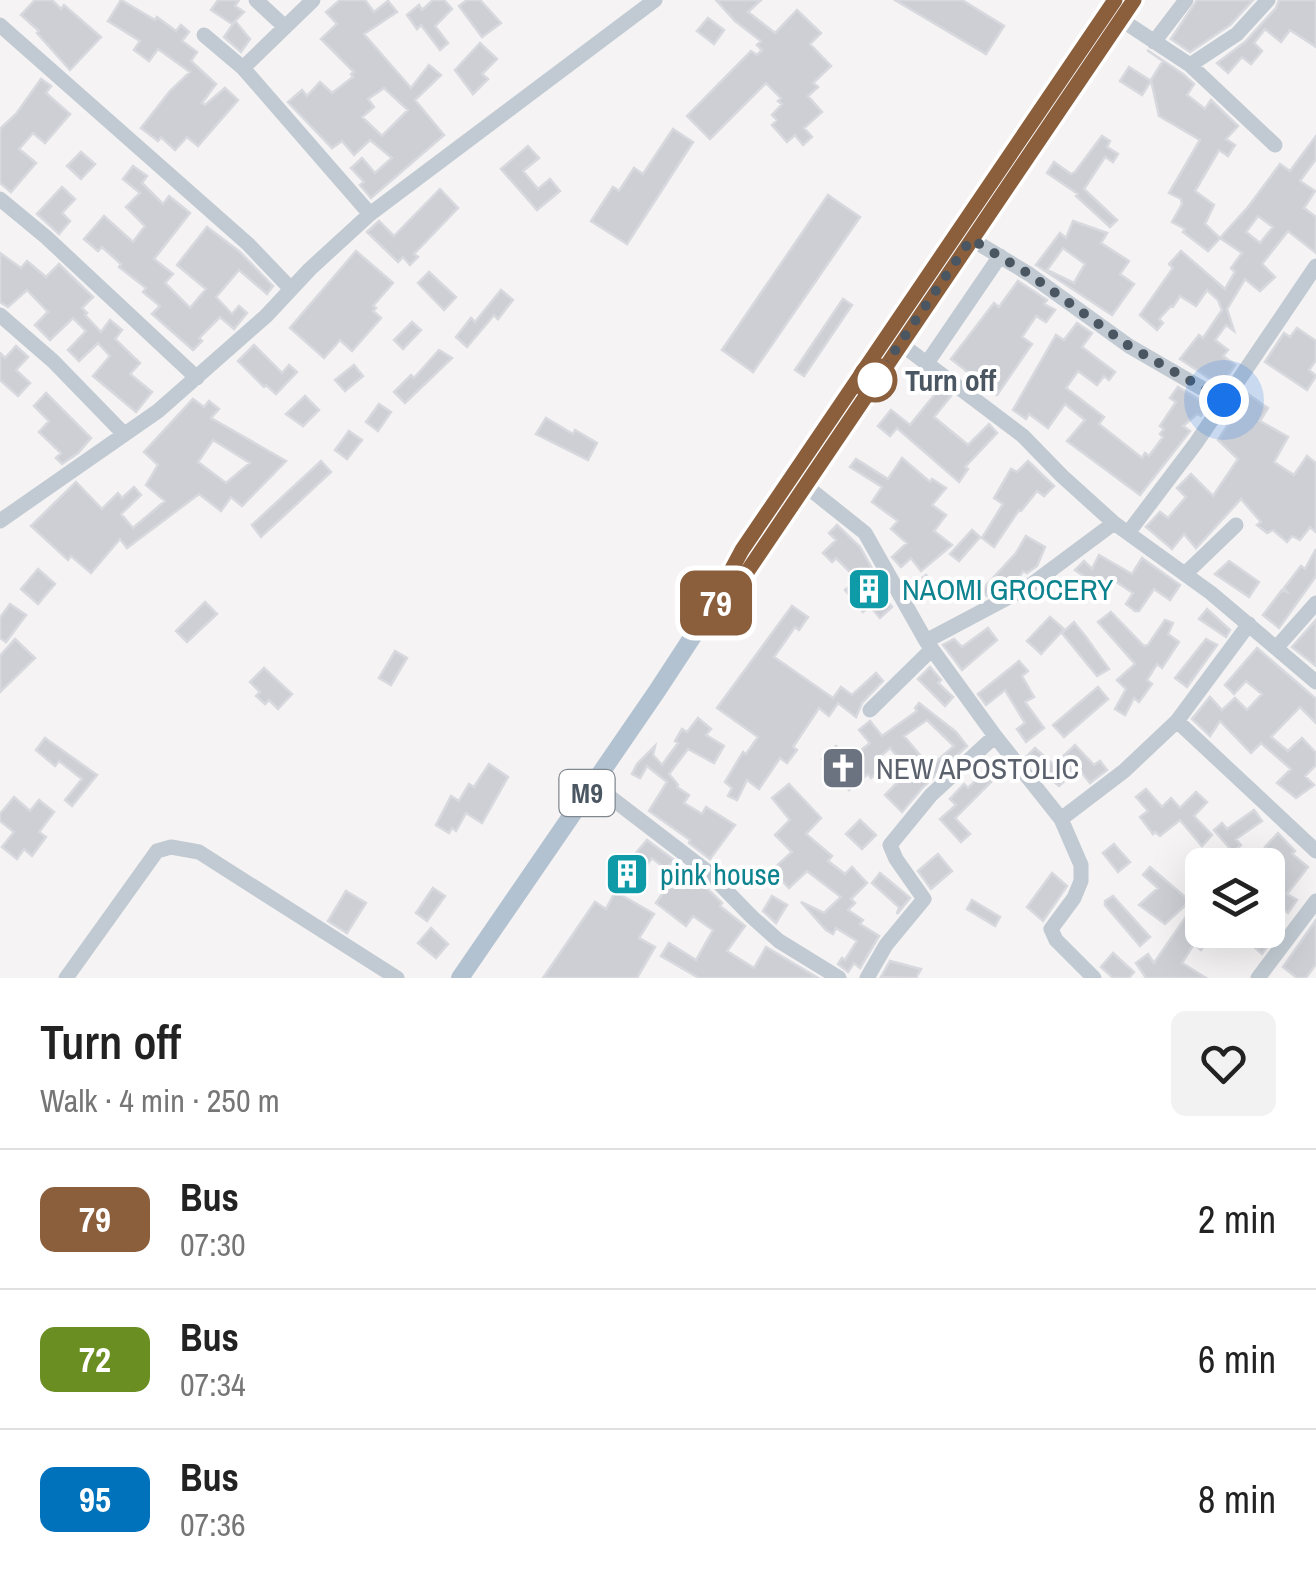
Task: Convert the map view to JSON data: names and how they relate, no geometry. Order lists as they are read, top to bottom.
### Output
{
  "streets": {
    "main road": ["M9"]
  },
  "places": {
    "other": ["Turn off"],
    "building": ["NAOMI GROCERY", "pink house"],
    "church": ["NEW APOSTOLIC"]
  },
  "lines": ["bus line 79"],
  "page": {
    "on_map": "79",
    "heading": ["Turn off", "Walk · 4 min · 250 m"],
    "list": [
      {
        "mark": "79",
        "name": "Bus",
        "note": "07:30",
        "value": "2 min"
      },
      {
        "mark": "72",
        "name": "Bus",
        "note": "07:34",
        "value": "6 min"
      },
      {
        "mark": "95",
        "name": "Bus",
        "note": "07:36",
        "value": "8 min"
      }
    ]
  }
}
